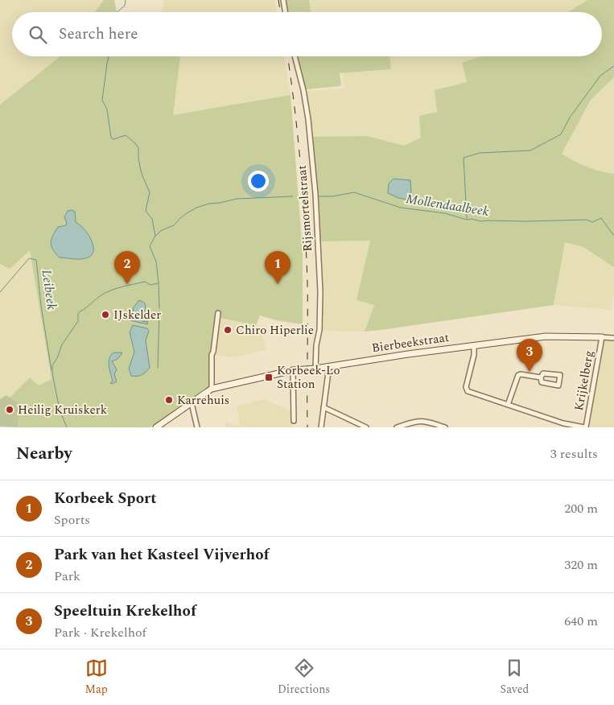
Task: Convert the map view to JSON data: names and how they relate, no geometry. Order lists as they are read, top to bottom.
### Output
{
  "streets": {
    "street": ["Rijsmortelstraat", "Bierbeekstraat", "Krijkelberg"]
  },
  "crossings": [
    ["Rijsmortelstraat", "Bierbeekstraat"],
    ["Bierbeekstraat", "Krijkelberg"]
  ],
  "water": ["Mollendaalbeek", "Leibeek"],
  "places": {
    "other": [
      "IJskelder",
      "Chiro Hiperlie",
      "Karrehuis",
      "Heilig Kruiskerk"
    ],
    "transit": ["Korbeek-Lo Station"]
  },
  "page": {
    "search": "Search here",
    "pins": ["1", "2", "3"],
    "heading": ["Nearby", "3 results"],
    "list": [
      {
        "mark": "1",
        "name": "Korbeek Sport",
        "note": "Sports",
        "value": "200 m"
      },
      {
        "mark": "2",
        "name": "Park van het Kasteel Vijverhof",
        "note": "Park",
        "value": "320 m"
      },
      {
        "mark": "3",
        "name": "Speeltuin Krekelhof",
        "note": "Park · Krekelhof",
        "value": "640 m"
      }
    ],
    "nav": ["Map", "Directions", "Saved"]
  }
}
